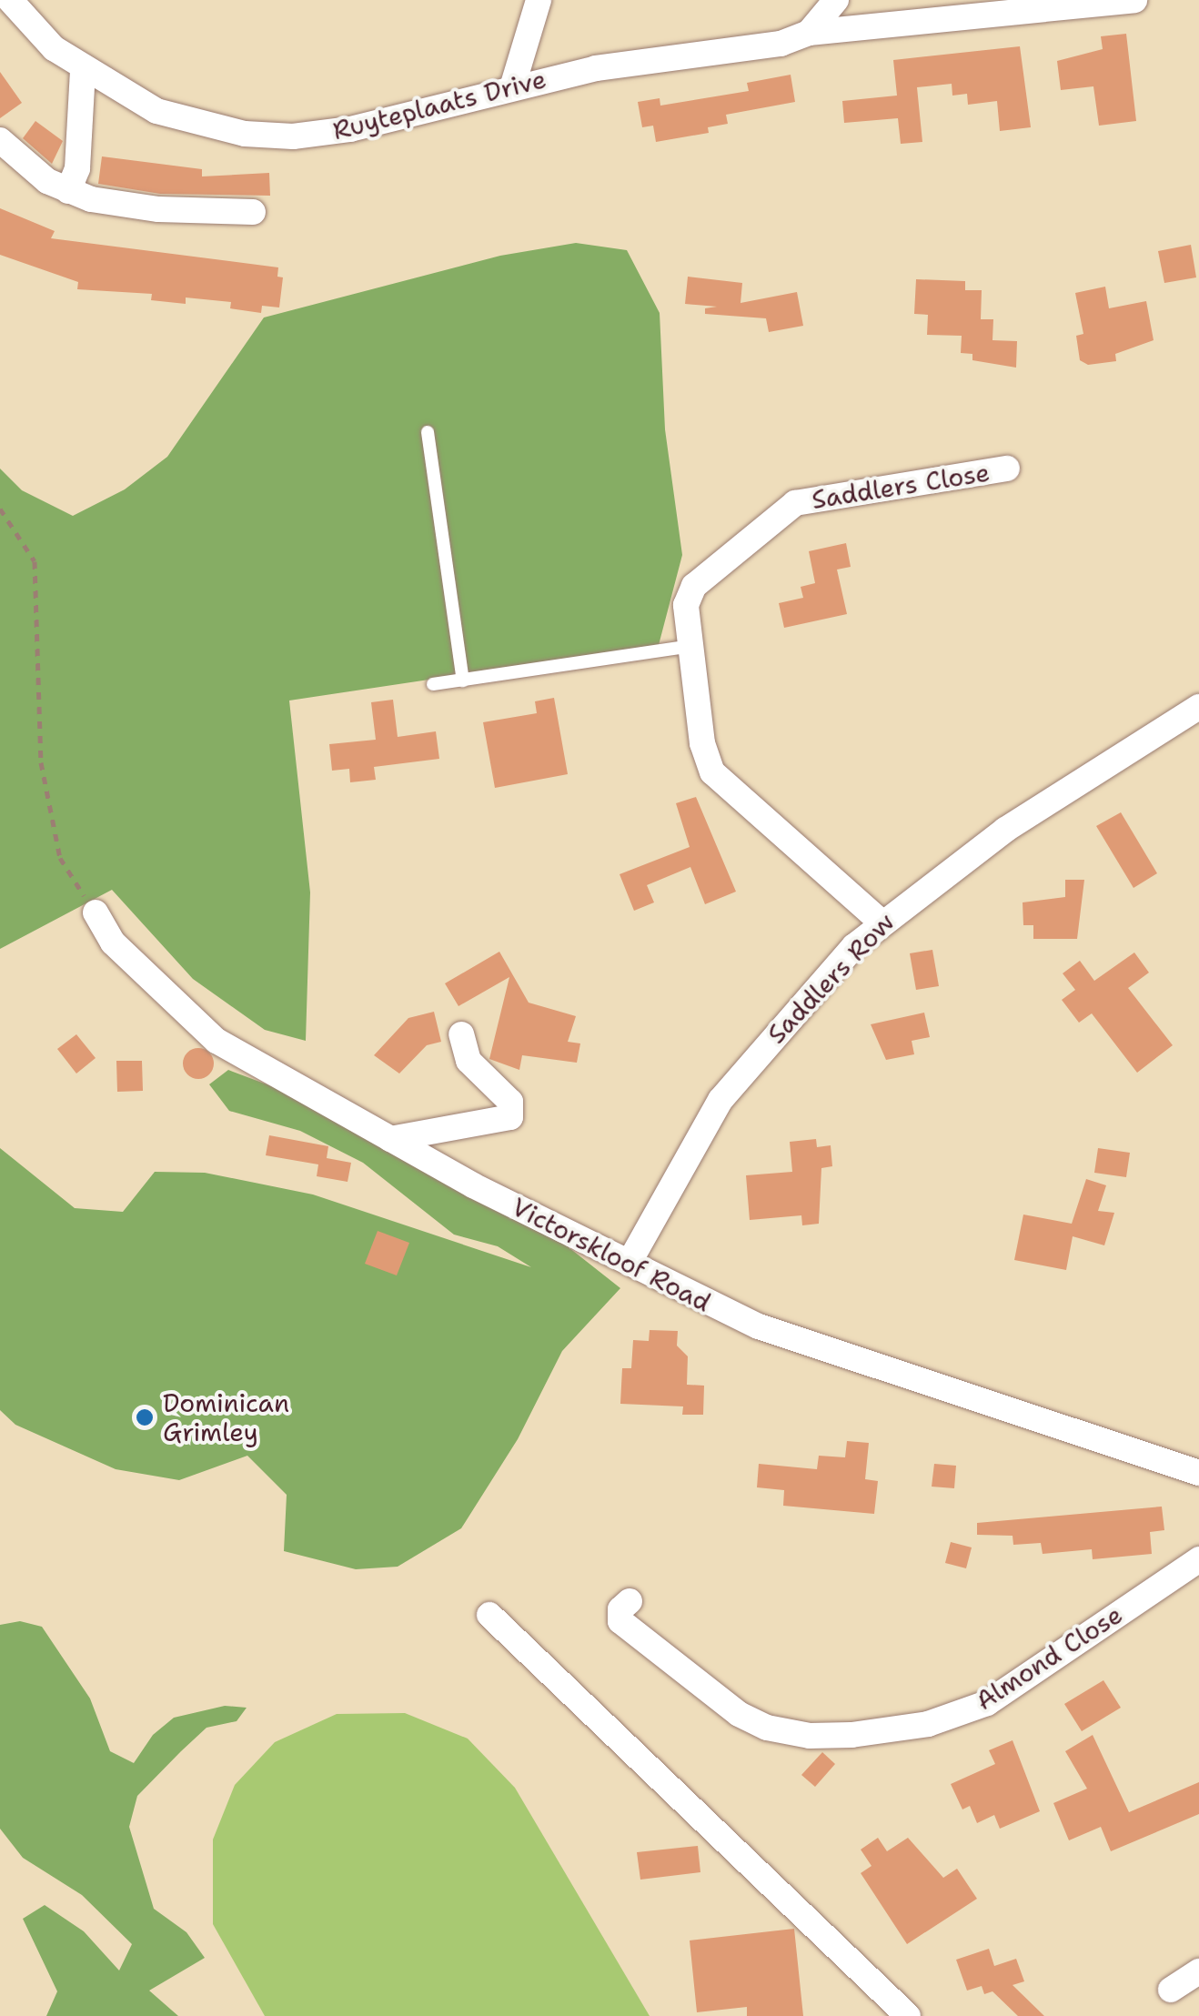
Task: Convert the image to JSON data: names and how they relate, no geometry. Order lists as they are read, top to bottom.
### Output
{
  "streets": {
    "street": [
      "Ruyteplaats Drive",
      "Saddlers Close",
      "Saddlers Row",
      "Victorskloof Road",
      "Almond Close"
    ]
  },
  "crossings": [
    ["Saddlers Close", "Saddlers Row"],
    ["Saddlers Row", "Victorskloof Road"]
  ],
  "places": ["Dominican Grimley"]
}
